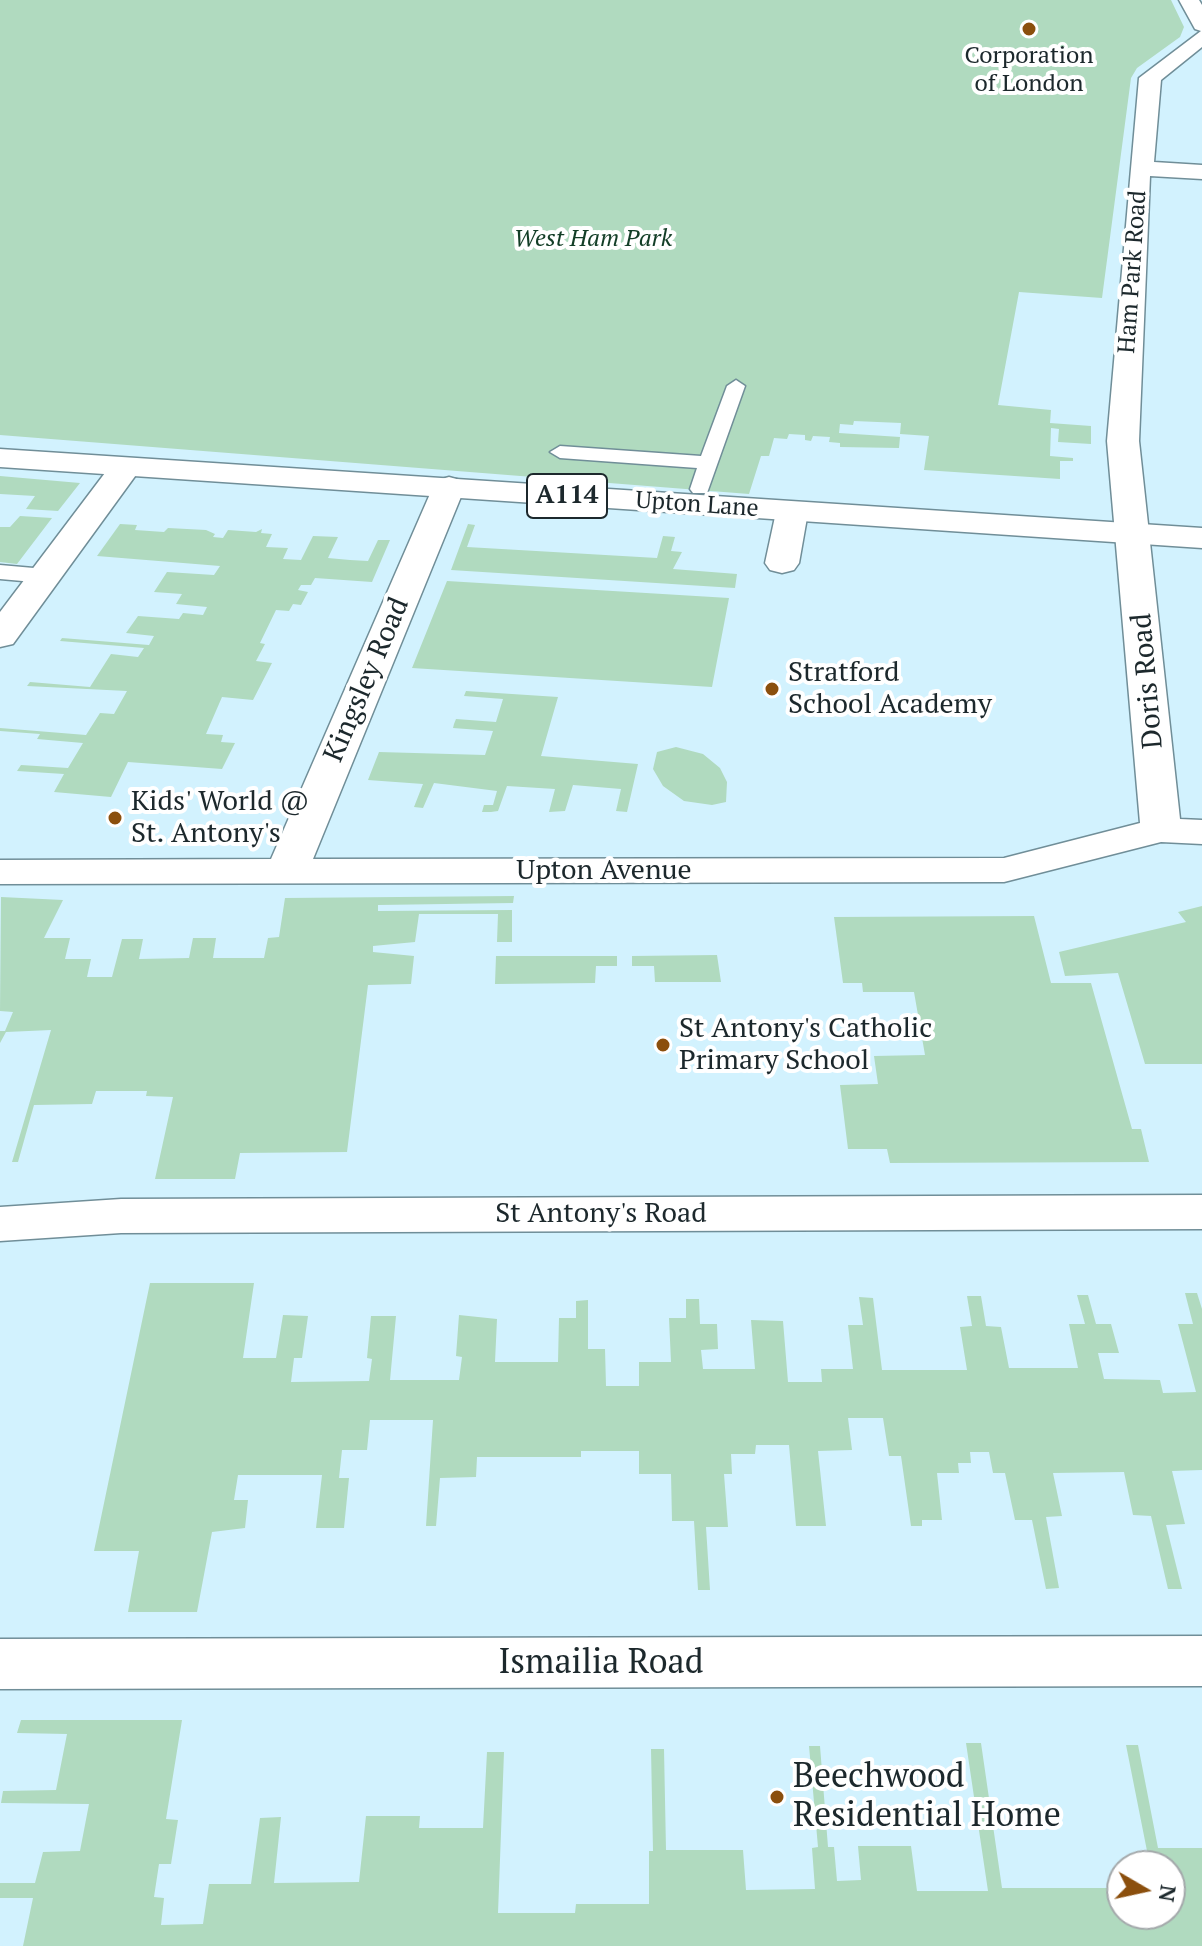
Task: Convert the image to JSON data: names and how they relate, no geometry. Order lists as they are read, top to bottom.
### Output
{
  "streets": {
    "street": [
      "Ham Park Road",
      "A114",
      "Upton Lane",
      "Kingsley Road",
      "Doris Road",
      "Upton Avenue",
      "St Antony's Road",
      "Ismailia Road"
    ]
  },
  "crossings": [
    ["Ham Park Road", "Upton Lane"],
    ["Ham Park Road", "Doris Road"],
    ["Upton Lane", "Kingsley Road"],
    ["Upton Lane", "Doris Road"],
    ["Kingsley Road", "Upton Avenue"],
    ["Doris Road", "Upton Avenue"]
  ],
  "parks": ["West Ham Park"],
  "places": [
    "Corporation of London",
    "Stratford School Academy",
    "Kids' World @ St. Antony's",
    "St Antony's Catholic Primary School",
    "Beechwood Residential Home"
  ],
  "north": "right"
}
